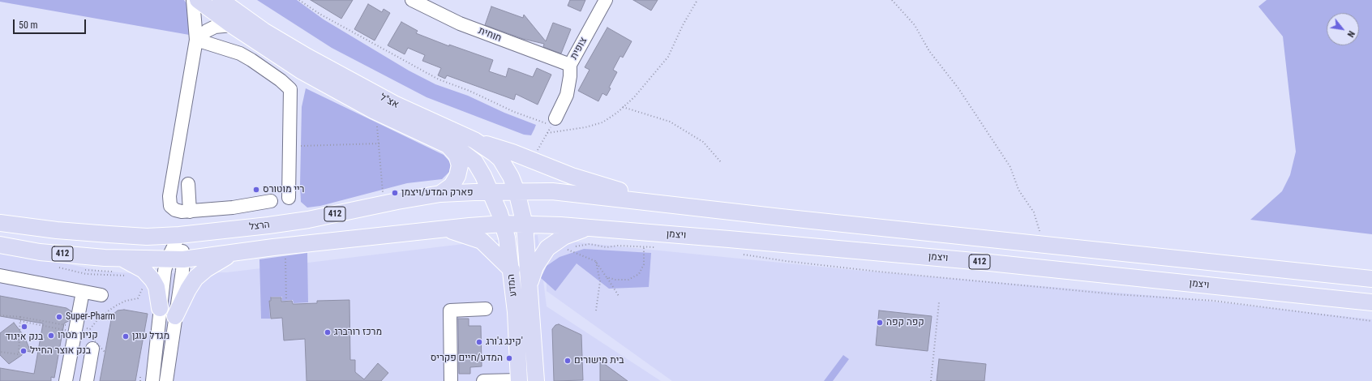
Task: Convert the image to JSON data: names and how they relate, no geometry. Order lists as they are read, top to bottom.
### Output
{
  "streets": {
    "main road": [
      "אצ\"ל",
      "412",
      "הרצל",
      "ויצמן",
      "המדע"
    ],
    "street": ["חוחית", "צופית"]
  },
  "crossings": [
    ["חוחית", "צופית"],
    ["אצ\"ל", "412"],
    ["אצ\"ל", "הרצל"],
    ["אצ\"ל", "ויצמן"],
    ["אצ\"ל", "המדע"],
    ["412", "הרצל"],
    ["412", "ויצמן"],
    ["412", "המדע"],
    ["הרצל", "המדע"],
    ["ויצמן", "המדע"]
  ],
  "places": [
    "ריי מוטורס",
    "פארק המדע/ויצמן",
    "Super-Pharm",
    "קפה קפה",
    "בנק איגוד",
    "מרכז רורברג",
    "קניון מטרו",
    "מגדל עוגן",
    "קינג ג'ורג'",
    "בנק אוצר החייל",
    "המדע/חיים פקריס",
    "בית מישורים"
  ],
  "scale_bar": "50 m",
  "north": "bottom right"
}
